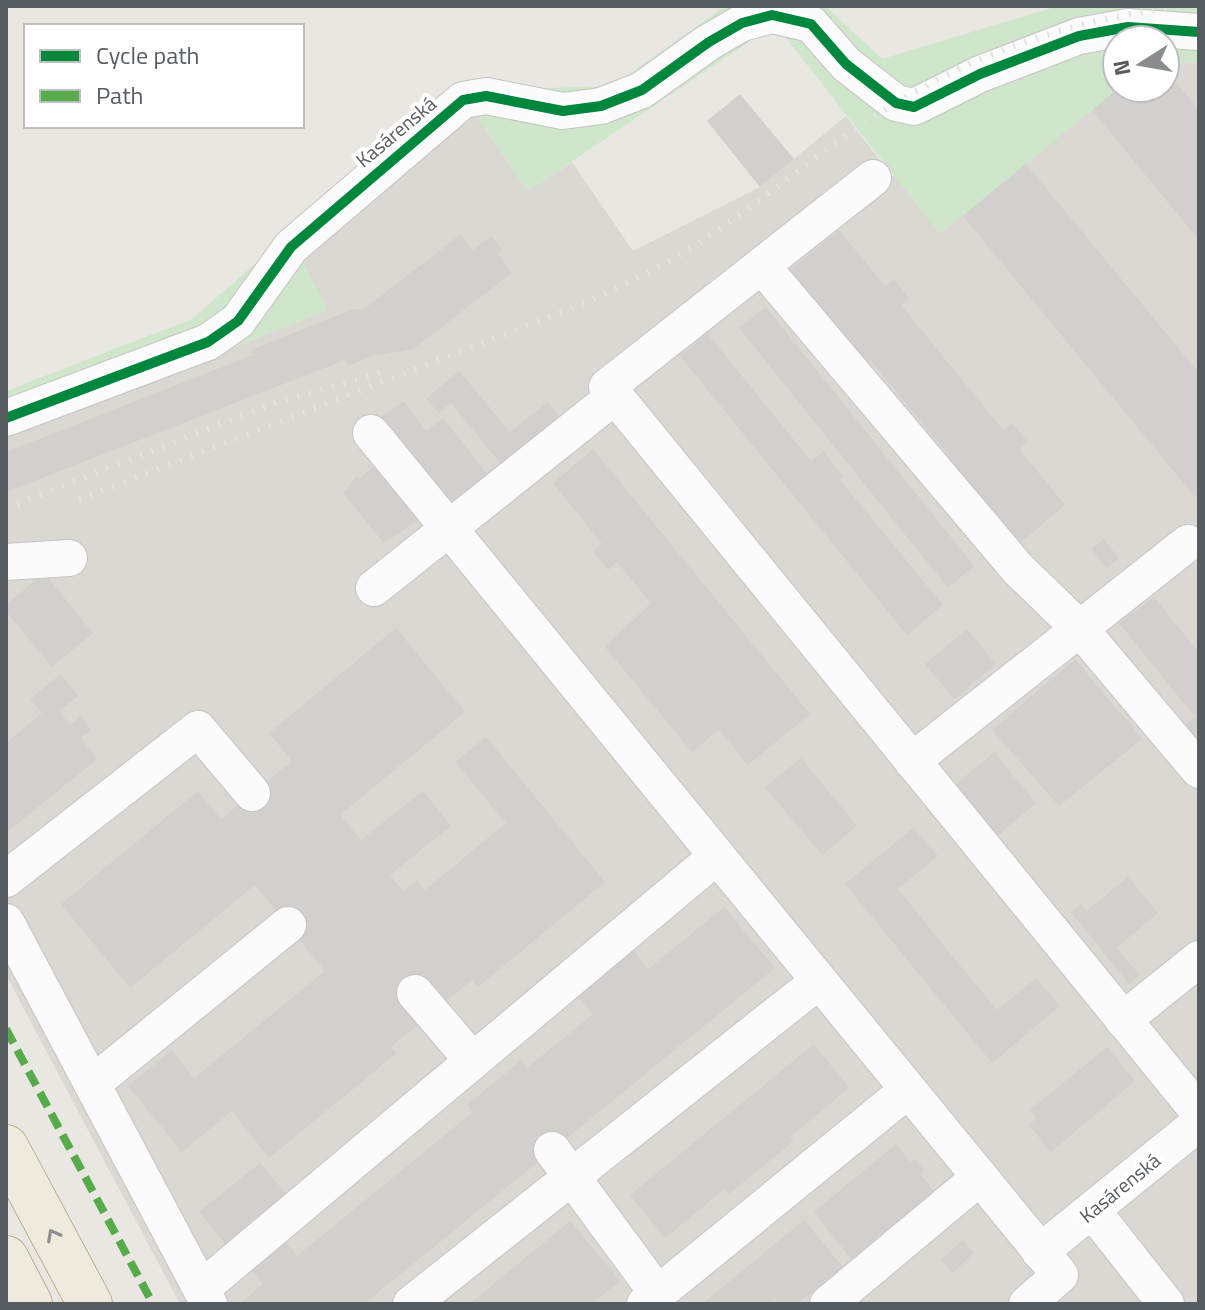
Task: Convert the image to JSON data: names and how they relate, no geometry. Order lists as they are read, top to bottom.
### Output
{
  "streets": {
    "street": ["Kasárenská"]
  },
  "legend": ["Cycle path", "Path"],
  "north": "left"
}
